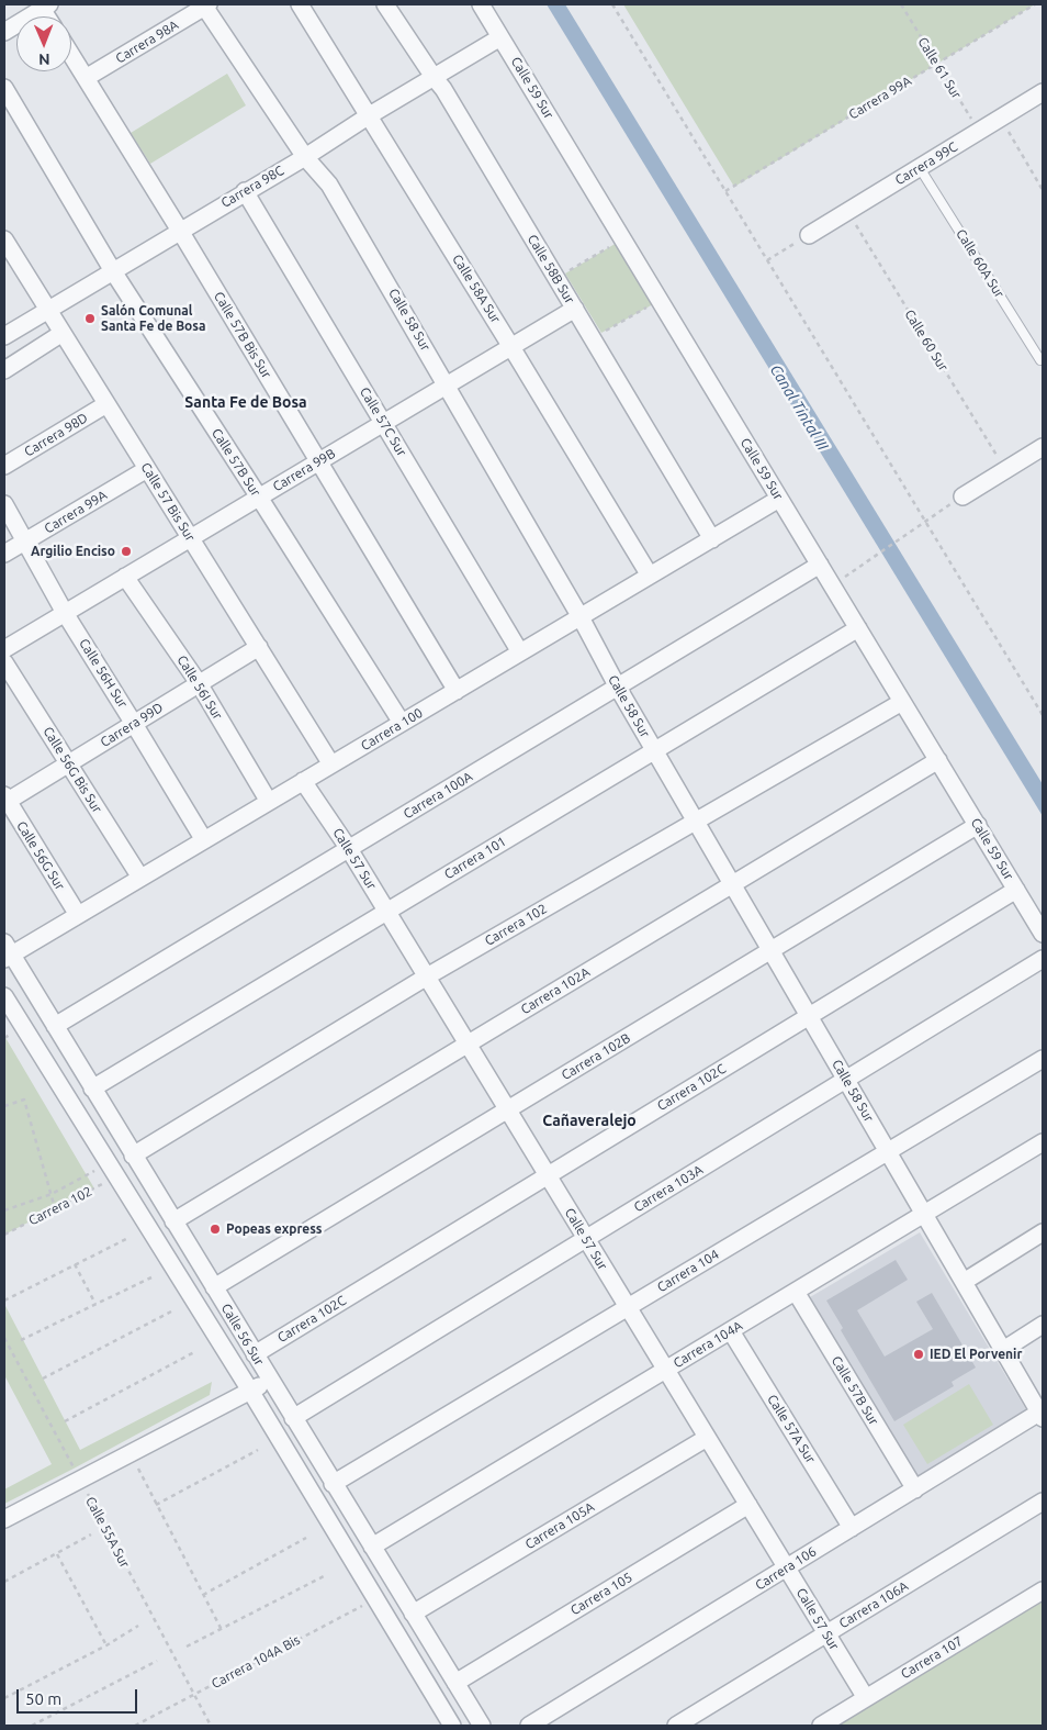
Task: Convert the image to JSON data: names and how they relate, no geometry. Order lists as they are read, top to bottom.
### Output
{
  "streets": {
    "street": [
      "Carrera 98A",
      "Calle 59 Sur",
      "Carrera 99A",
      "Carrera 99C",
      "Carrera 98C",
      "Calle 58B Sur",
      "Calle 58A Sur",
      "Calle 58 Sur",
      "Calle 57B Bis Sur",
      "Calle 57C Sur",
      "Carrera 98D",
      "Calle 57B Sur",
      "Carrera 99B",
      "Calle 57 Bis Sur",
      "Calle 56H Sur",
      "Calle 56I Sur",
      "Carrera 99D",
      "Carrera 100",
      "Calle 56G Bis Sur",
      "Carrera 100A",
      "Calle 56G Sur",
      "Carrera 101",
      "Calle 57 Sur",
      "Carrera 102",
      "Carrera 102A",
      "Carrera 102B",
      "Carrera 102C",
      "Carrera 103A",
      "Carrera 104",
      "Calle 56 Sur",
      "Carrera 104A",
      "Calle 57A Sur",
      "Carrera 105A",
      "Carrera 106",
      "Carrera 105",
      "Carrera 106A",
      "Carrera 107"
    ],
    "lane": ["Calle 60A Sur"],
    "path": [
      "Calle 61 Sur",
      "Calle 60 Sur",
      "Calle 55A Sur",
      "Carrera 104A Bis"
    ]
  },
  "crossings": [
    ["Carrera 98A", "Calle 58 Sur"],
    ["Carrera 98A", "Calle 57B Bis Sur"],
    ["Calle 61 Sur", "Carrera 99A"],
    ["Calle 61 Sur", "Carrera 99C"],
    ["Calle 59 Sur", "Carrera 98C"],
    ["Calle 59 Sur", "Carrera 100"],
    ["Calle 59 Sur", "Carrera 100A"],
    ["Calle 59 Sur", "Carrera 101"],
    ["Calle 59 Sur", "Carrera 102"],
    ["Calle 59 Sur", "Carrera 102A"],
    ["Calle 59 Sur", "Carrera 102B"],
    ["Calle 59 Sur", "Carrera 102C"],
    ["Carrera 99A", "Calle 57 Bis Sur"],
    ["Carrera 99A", "Calle 56H Sur"],
    ["Carrera 99C", "Calle 60A Sur"],
    ["Carrera 99C", "Calle 60 Sur"],
    ["Carrera 98C", "Calle 58B Sur"],
    ["Carrera 98C", "Calle 58A Sur"],
    ["Carrera 98C", "Calle 58 Sur"],
    ["Carrera 98C", "Calle 57B Bis Sur"],
    ["Carrera 98C", "Calle 57C Sur"],
    ["Carrera 98C", "Calle 57B Sur"],
    ["Carrera 98C", "Calle 57 Bis Sur"],
    ["Calle 58B Sur", "Carrera 99B"],
    ["Calle 58B Sur", "Carrera 100"],
    ["Calle 58A Sur", "Carrera 99B"],
    ["Calle 58A Sur", "Carrera 100"],
    ["Calle 58 Sur", "Carrera 99B"],
    ["Calle 58 Sur", "Carrera 100"],
    ["Calle 58 Sur", "Carrera 100A"],
    ["Calle 58 Sur", "Carrera 101"],
    ["Calle 58 Sur", "Carrera 102"],
    ["Calle 58 Sur", "Carrera 102A"],
    ["Calle 58 Sur", "Carrera 102B"],
    ["Calle 58 Sur", "Carrera 102C"],
    ["Calle 58 Sur", "Carrera 103A"],
    ["Calle 58 Sur", "Carrera 104"],
    ["Calle 58 Sur", "Carrera 104A"],
    ["Calle 58 Sur", "Carrera 106"],
    ["Calle 57B Bis Sur", "Carrera 99B"],
    ["Calle 57B Bis Sur", "Carrera 100"],
    ["Calle 57C Sur", "Carrera 99B"],
    ["Calle 57C Sur", "Carrera 100"],
    ["Carrera 98D", "Calle 57 Bis Sur"],
    ["Calle 57B Sur", "Carrera 99B"],
    ["Calle 57B Sur", "Carrera 100"],
    ["Calle 57B Sur", "Carrera 104A"],
    ["Calle 57B Sur", "Carrera 106"],
    ["Carrera 99B", "Calle 57 Bis Sur"],
    ["Carrera 99B", "Calle 56H Sur"],
    ["Carrera 99B", "Calle 56I Sur"],
    ["Calle 57 Bis Sur", "Carrera 99D"],
    ["Calle 57 Bis Sur", "Carrera 100"],
    ["Calle 56H Sur", "Carrera 99D"],
    ["Calle 56H Sur", "Carrera 100"],
    ["Calle 56I Sur", "Carrera 99D"],
    ["Calle 56I Sur", "Carrera 100"],
    ["Carrera 99D", "Calle 56G Bis Sur"],
    ["Carrera 99D", "Calle 56G Sur"],
    ["Carrera 100", "Calle 56G Bis Sur"],
    ["Carrera 100", "Calle 56G Sur"],
    ["Carrera 100", "Calle 57 Sur"],
    ["Carrera 100", "Calle 56 Sur"],
    ["Carrera 100A", "Calle 57 Sur"],
    ["Carrera 100A", "Calle 56 Sur"],
    ["Carrera 101", "Calle 57 Sur"],
    ["Carrera 101", "Calle 56 Sur"],
    ["Calle 57 Sur", "Carrera 102"],
    ["Calle 57 Sur", "Carrera 102A"],
    ["Calle 57 Sur", "Carrera 102B"],
    ["Calle 57 Sur", "Carrera 102C"],
    ["Calle 57 Sur", "Carrera 103A"],
    ["Calle 57 Sur", "Carrera 104"],
    ["Calle 57 Sur", "Carrera 104A"],
    ["Calle 57 Sur", "Carrera 105A"],
    ["Calle 57 Sur", "Carrera 106"],
    ["Calle 57 Sur", "Carrera 105"],
    ["Calle 57 Sur", "Carrera 106A"],
    ["Calle 57 Sur", "Carrera 107"],
    ["Carrera 102", "Calle 56 Sur"],
    ["Carrera 102A", "Calle 56 Sur"],
    ["Carrera 102B", "Calle 56 Sur"],
    ["Carrera 102C", "Calle 56 Sur"],
    ["Carrera 103A", "Calle 56 Sur"],
    ["Carrera 104", "Calle 56 Sur"],
    ["Calle 56 Sur", "Carrera 104A"],
    ["Calle 56 Sur", "Carrera 105A"],
    ["Calle 56 Sur", "Carrera 105"],
    ["Calle 56 Sur", "Carrera 104A Bis"],
    ["Carrera 104A", "Calle 57A Sur"],
    ["Calle 57A Sur", "Carrera 106"],
    ["Calle 55A Sur", "Carrera 104A Bis"]
  ],
  "districts": ["Santa Fe de Bosa", "Cañaveralejo"],
  "water": ["Canal Tintal III"],
  "places": [
    "Salón Comunal Santa Fe de Bosa",
    "Argilio Enciso",
    "Popeas express",
    "IED El Porvenir"
  ],
  "scale_bar": "50 m",
  "north": "bottom"
}
